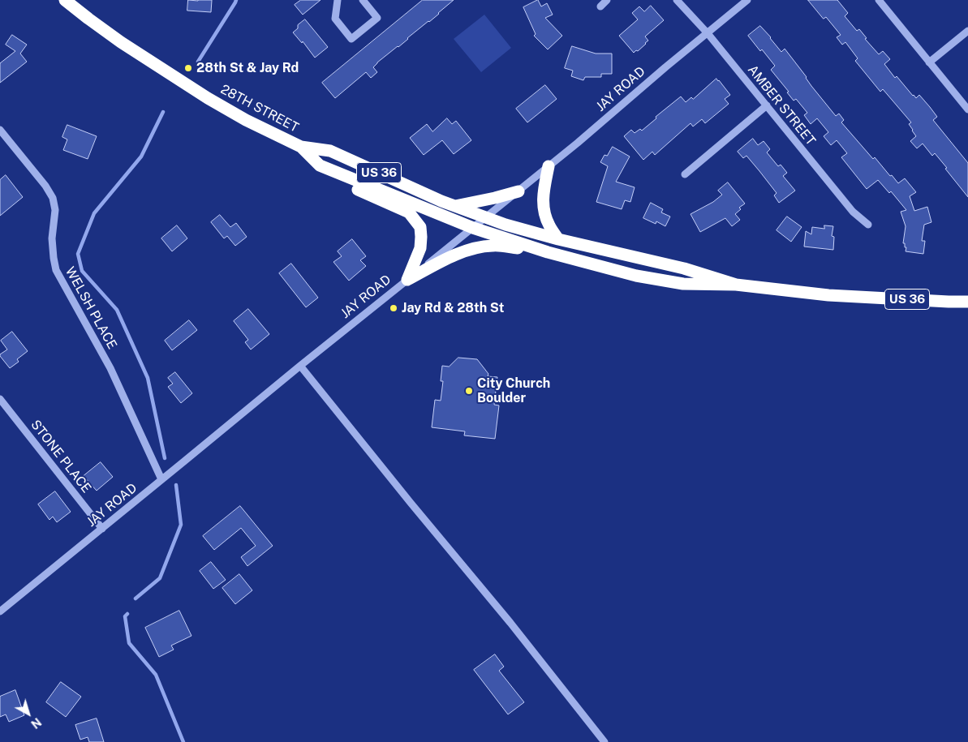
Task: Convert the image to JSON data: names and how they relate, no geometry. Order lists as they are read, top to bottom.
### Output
{
  "streets": {
    "highway": ["28TH STREET", "US 36"],
    "street": [
      "JAY ROAD",
      "AMBER STREET",
      "WELSH PLACE",
      "STONE PLACE"
    ]
  },
  "crossings": [
    ["JAY ROAD", "AMBER STREET"],
    ["JAY ROAD", "28TH STREET"],
    ["JAY ROAD", "US 36"],
    ["JAY ROAD", "WELSH PLACE"],
    ["JAY ROAD", "STONE PLACE"],
    ["28TH STREET", "US 36"]
  ],
  "places": ["28th St & Jay Rd", "Jay Rd & 28th St", "City Church Boulder"],
  "north": "bottom right"
}
